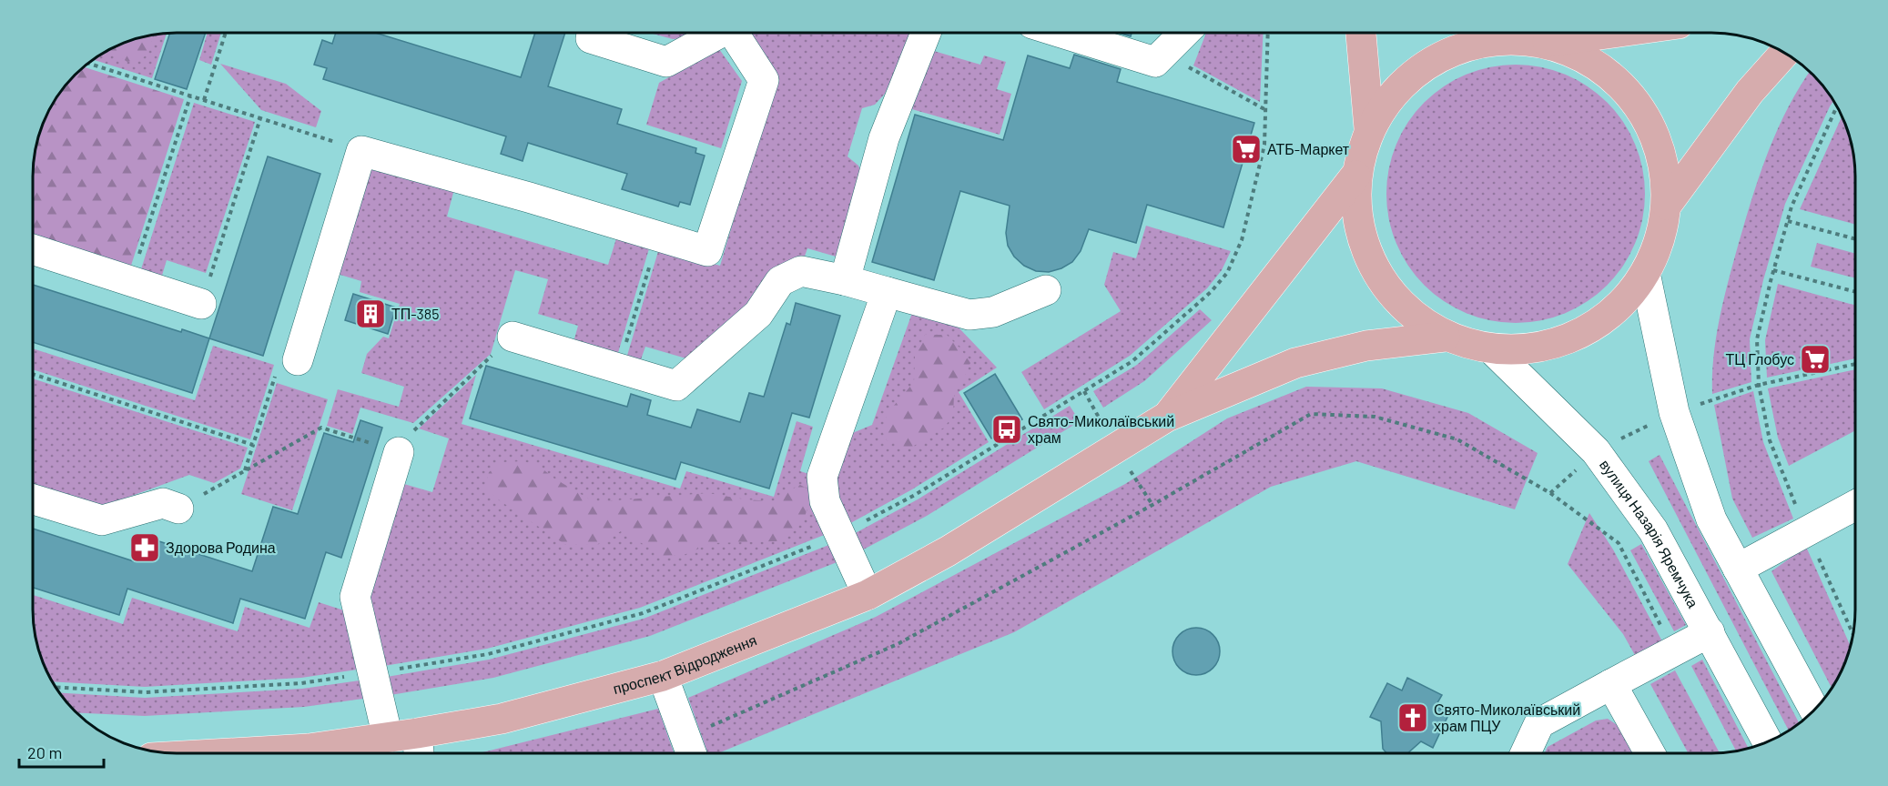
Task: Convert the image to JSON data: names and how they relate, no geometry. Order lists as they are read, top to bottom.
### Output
{
  "streets": {
    "main road": ["проспект Відродження"],
    "street": ["вулиця Назарія Яремчука"]
  },
  "places": {
    "supermarket": ["АТБ-Маркет", "ТЦ Глобус"],
    "building": ["ТП-385"],
    "bus stop": ["Свято-Миколаївський храм"],
    "pharmacy": ["Здорова Родина"],
    "church": ["Свято-Миколаївський храм ПЦУ"]
  },
  "scale_bar": "20 m"
}
